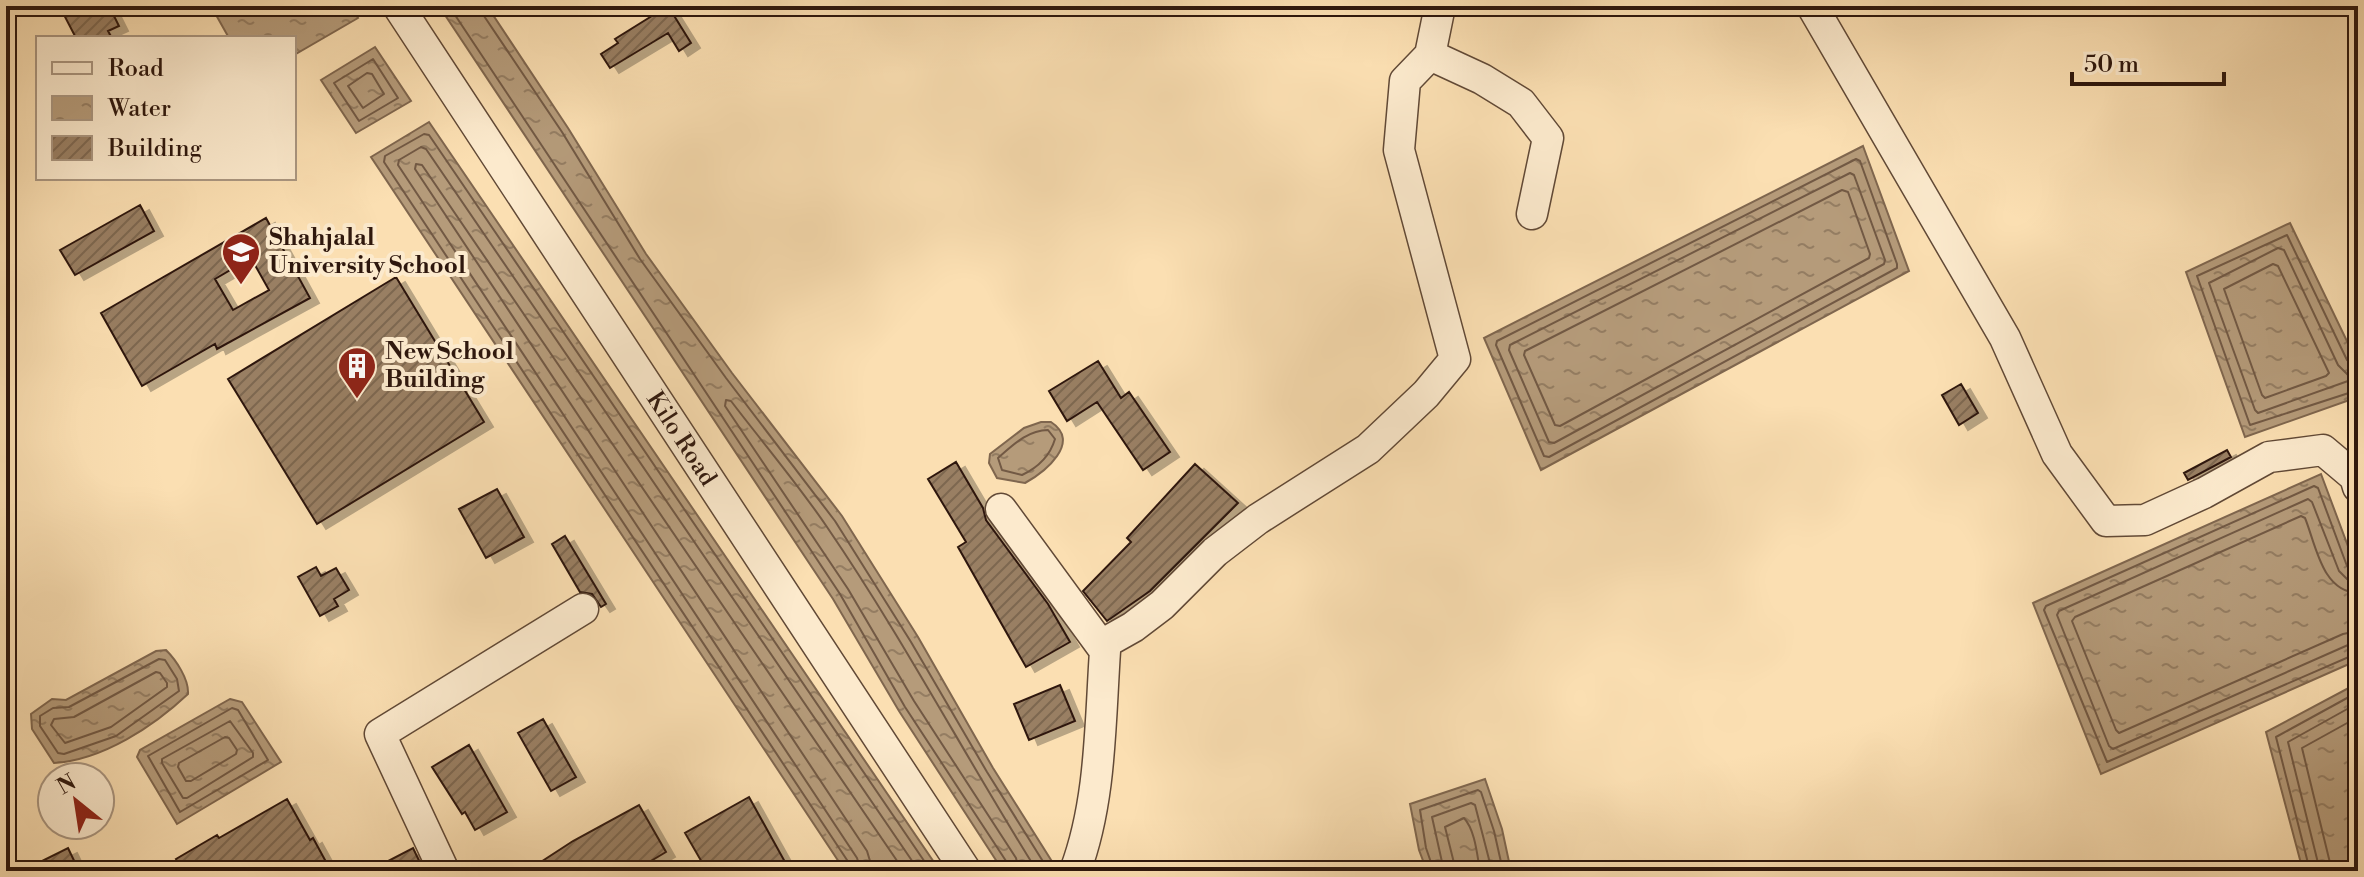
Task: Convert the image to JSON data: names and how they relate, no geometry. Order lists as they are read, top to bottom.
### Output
{
  "streets": {
    "street": ["Kilo Road"]
  },
  "places": {
    "school or university": ["Shahjalal University School"],
    "building": ["New School Building"]
  },
  "legend": ["Road", "Water", "Building"],
  "scale_bar": "50 m",
  "north": "top left"
}
